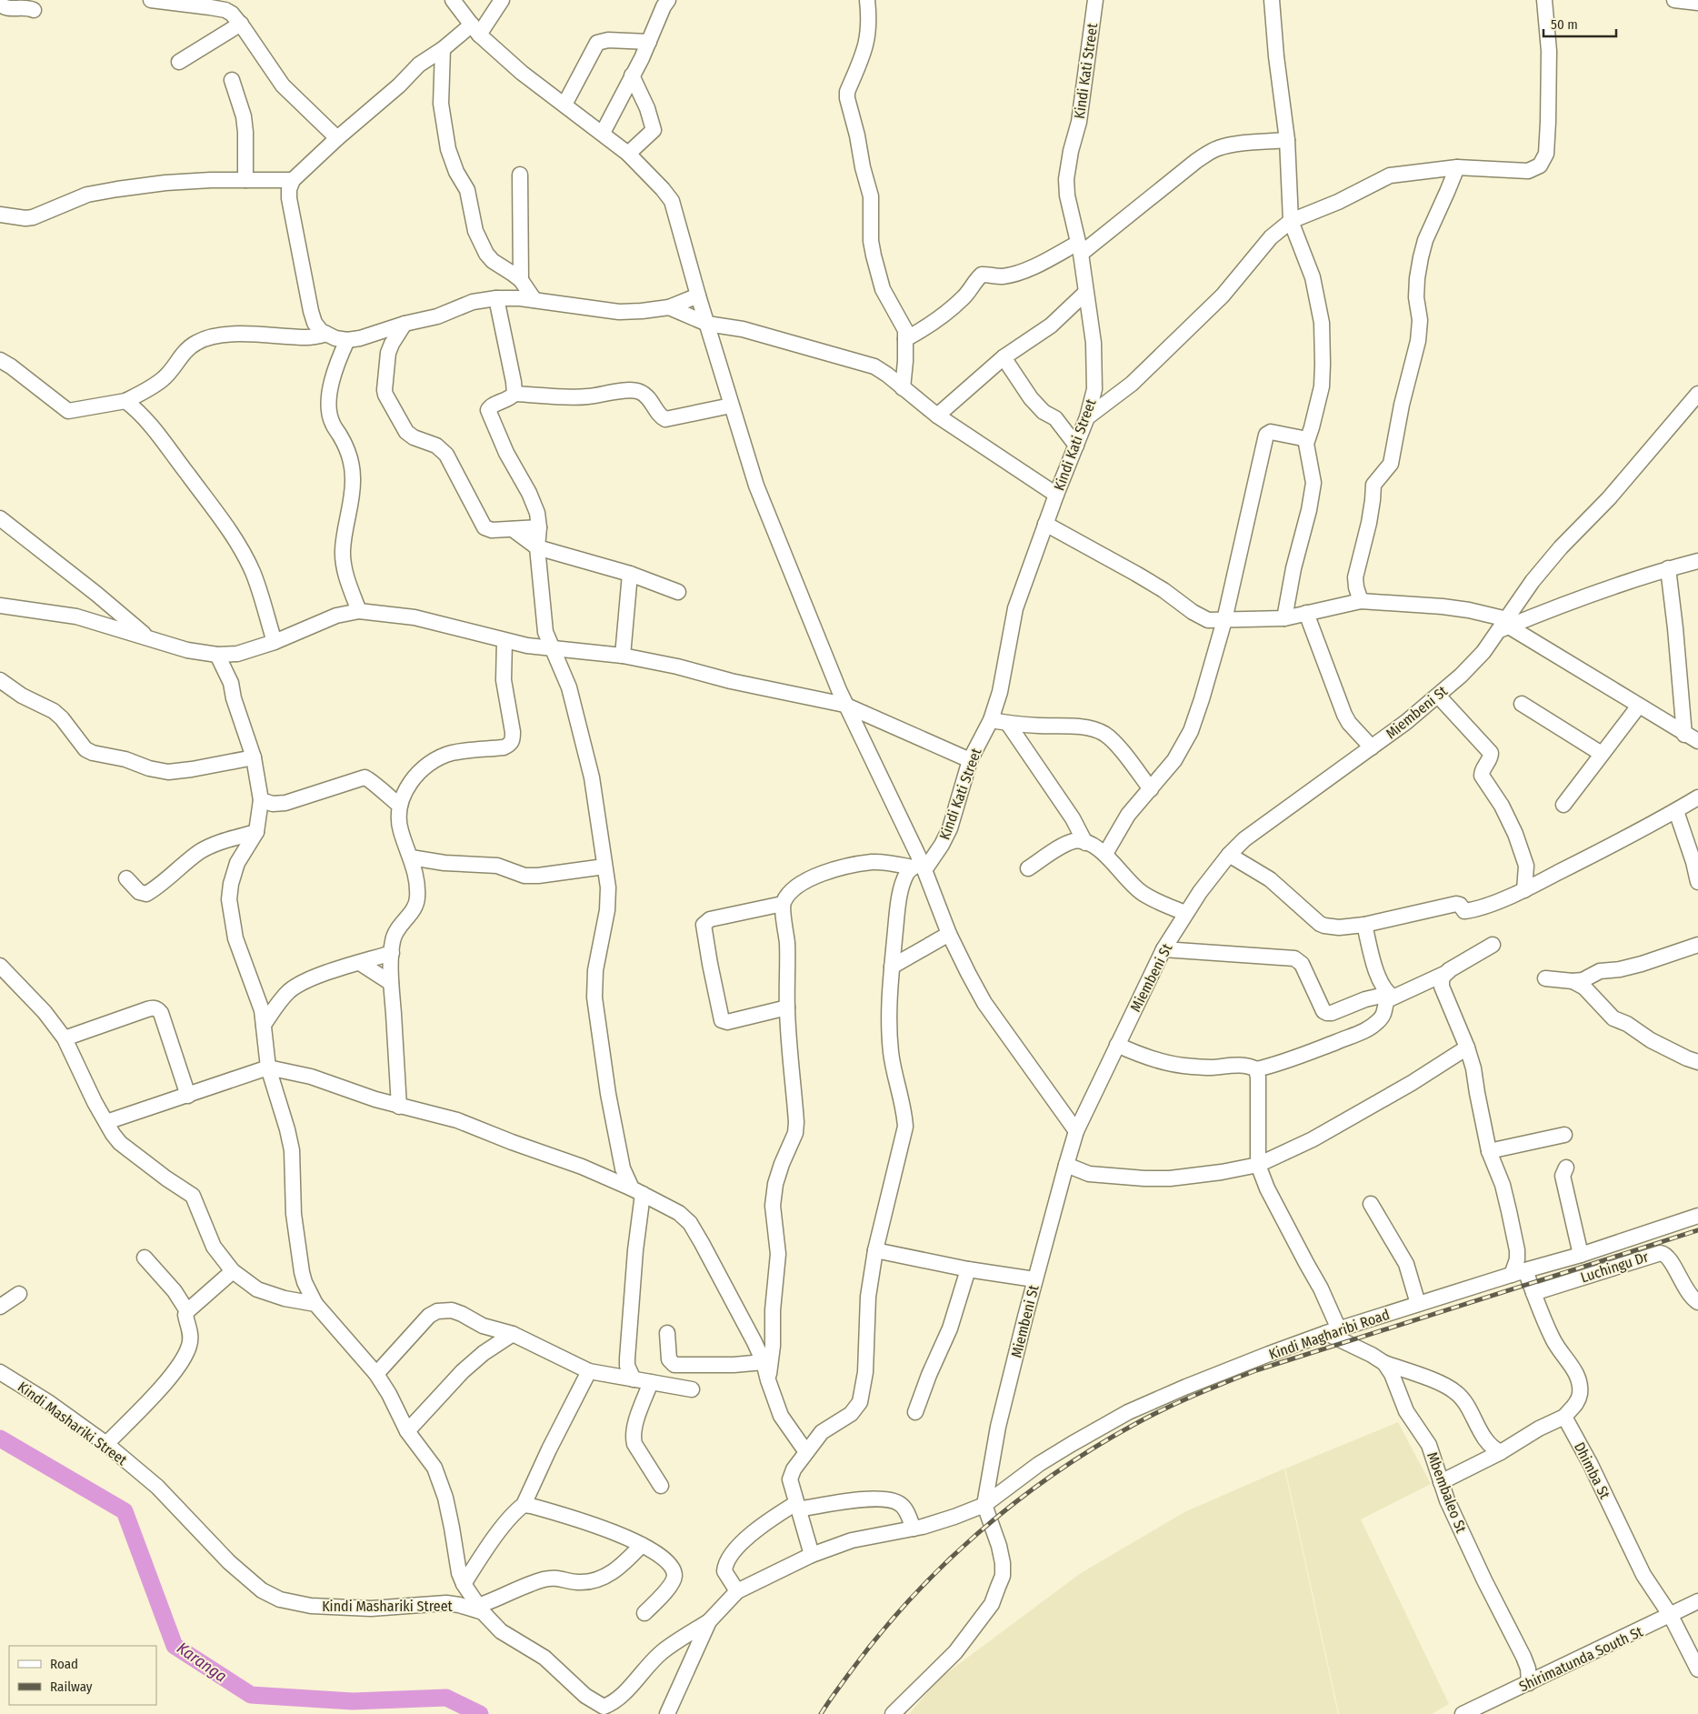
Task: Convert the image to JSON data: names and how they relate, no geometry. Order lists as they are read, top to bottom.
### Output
{
  "streets": {
    "street": [
      "Kindi Kati Street",
      "Miembeni St",
      "Luchingu Dr",
      "Kindi Magharibi Road",
      "Kindi Mashariki Street",
      "Dhimba St",
      "Mbembaleo St",
      "Shirimatunda South St"
    ]
  },
  "crossings": [
    ["Kindi Kati Street", "Kindi Magharibi Road"],
    ["Miembeni St", "Kindi Magharibi Road"],
    ["Dhimba St", "Shirimatunda South St"],
    ["Mbembaleo St", "Shirimatunda South St"]
  ],
  "water": ["Karanga"],
  "legend": ["Road", "Railway"],
  "scale_bar": "50 m"
}
